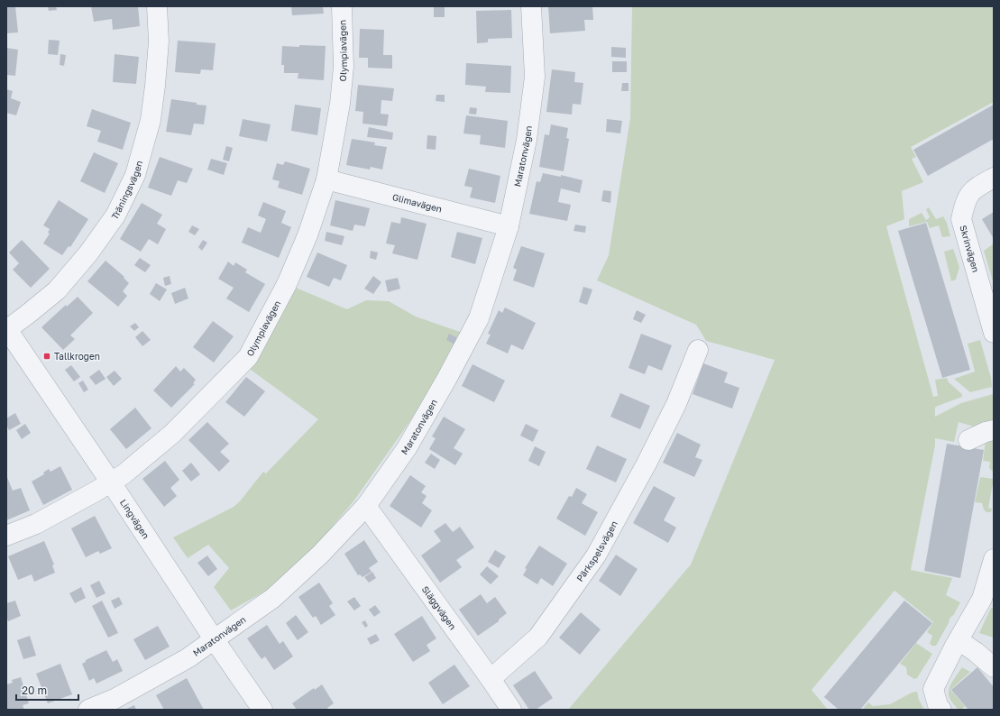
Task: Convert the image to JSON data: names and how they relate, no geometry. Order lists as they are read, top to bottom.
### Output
{
  "streets": {
    "street": [
      "Olympiavägen",
      "Maratonvägen",
      "Träningsvägen",
      "Glimavägen",
      "Skrinvägen",
      "Lingvägen",
      "Pärkspelsvägen",
      "Släggvägen"
    ]
  },
  "crossings": [
    ["Olympiavägen", "Glimavägen"],
    ["Olympiavägen", "Lingvägen"],
    ["Maratonvägen", "Glimavägen"],
    ["Maratonvägen", "Lingvägen"],
    ["Maratonvägen", "Släggvägen"],
    ["Träningsvägen", "Lingvägen"],
    ["Pärkspelsvägen", "Släggvägen"]
  ],
  "places": {
    "transit": ["Tallkrogen"]
  },
  "scale_bar": "20 m"
}
